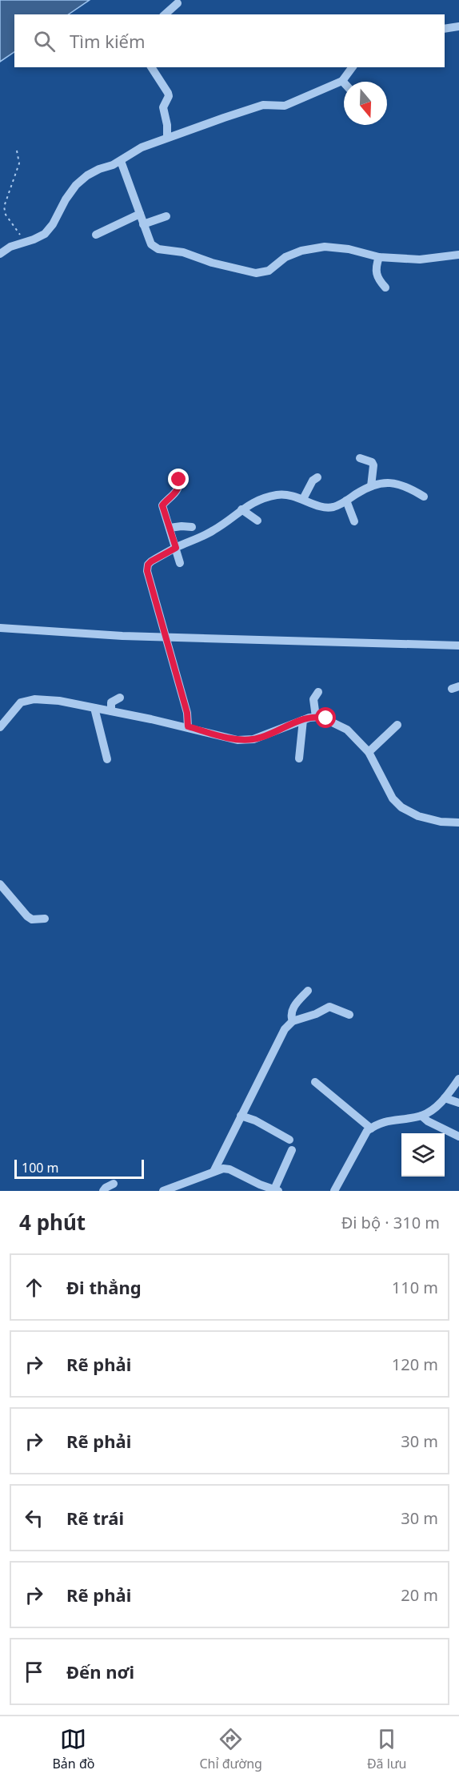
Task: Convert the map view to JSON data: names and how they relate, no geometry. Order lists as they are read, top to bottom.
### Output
{
  "scale_bar": "100 m",
  "north": "bottom",
  "page": {
    "search": "Tìm kiếm",
    "scale": "100 m",
    "heading": ["4 phút", "Đi bộ · 310 m"],
    "list": [
      ["Đi thẳng", "110 m"],
      ["Rẽ phải", "120 m"],
      ["Rẽ phải", "30 m"],
      ["Rẽ trái", "30 m"],
      ["Rẽ phải", "20 m"],
      "Đến nơi"
    ],
    "nav": ["Bản đồ", "Chỉ đường", "Đã lưu"]
  }
}
